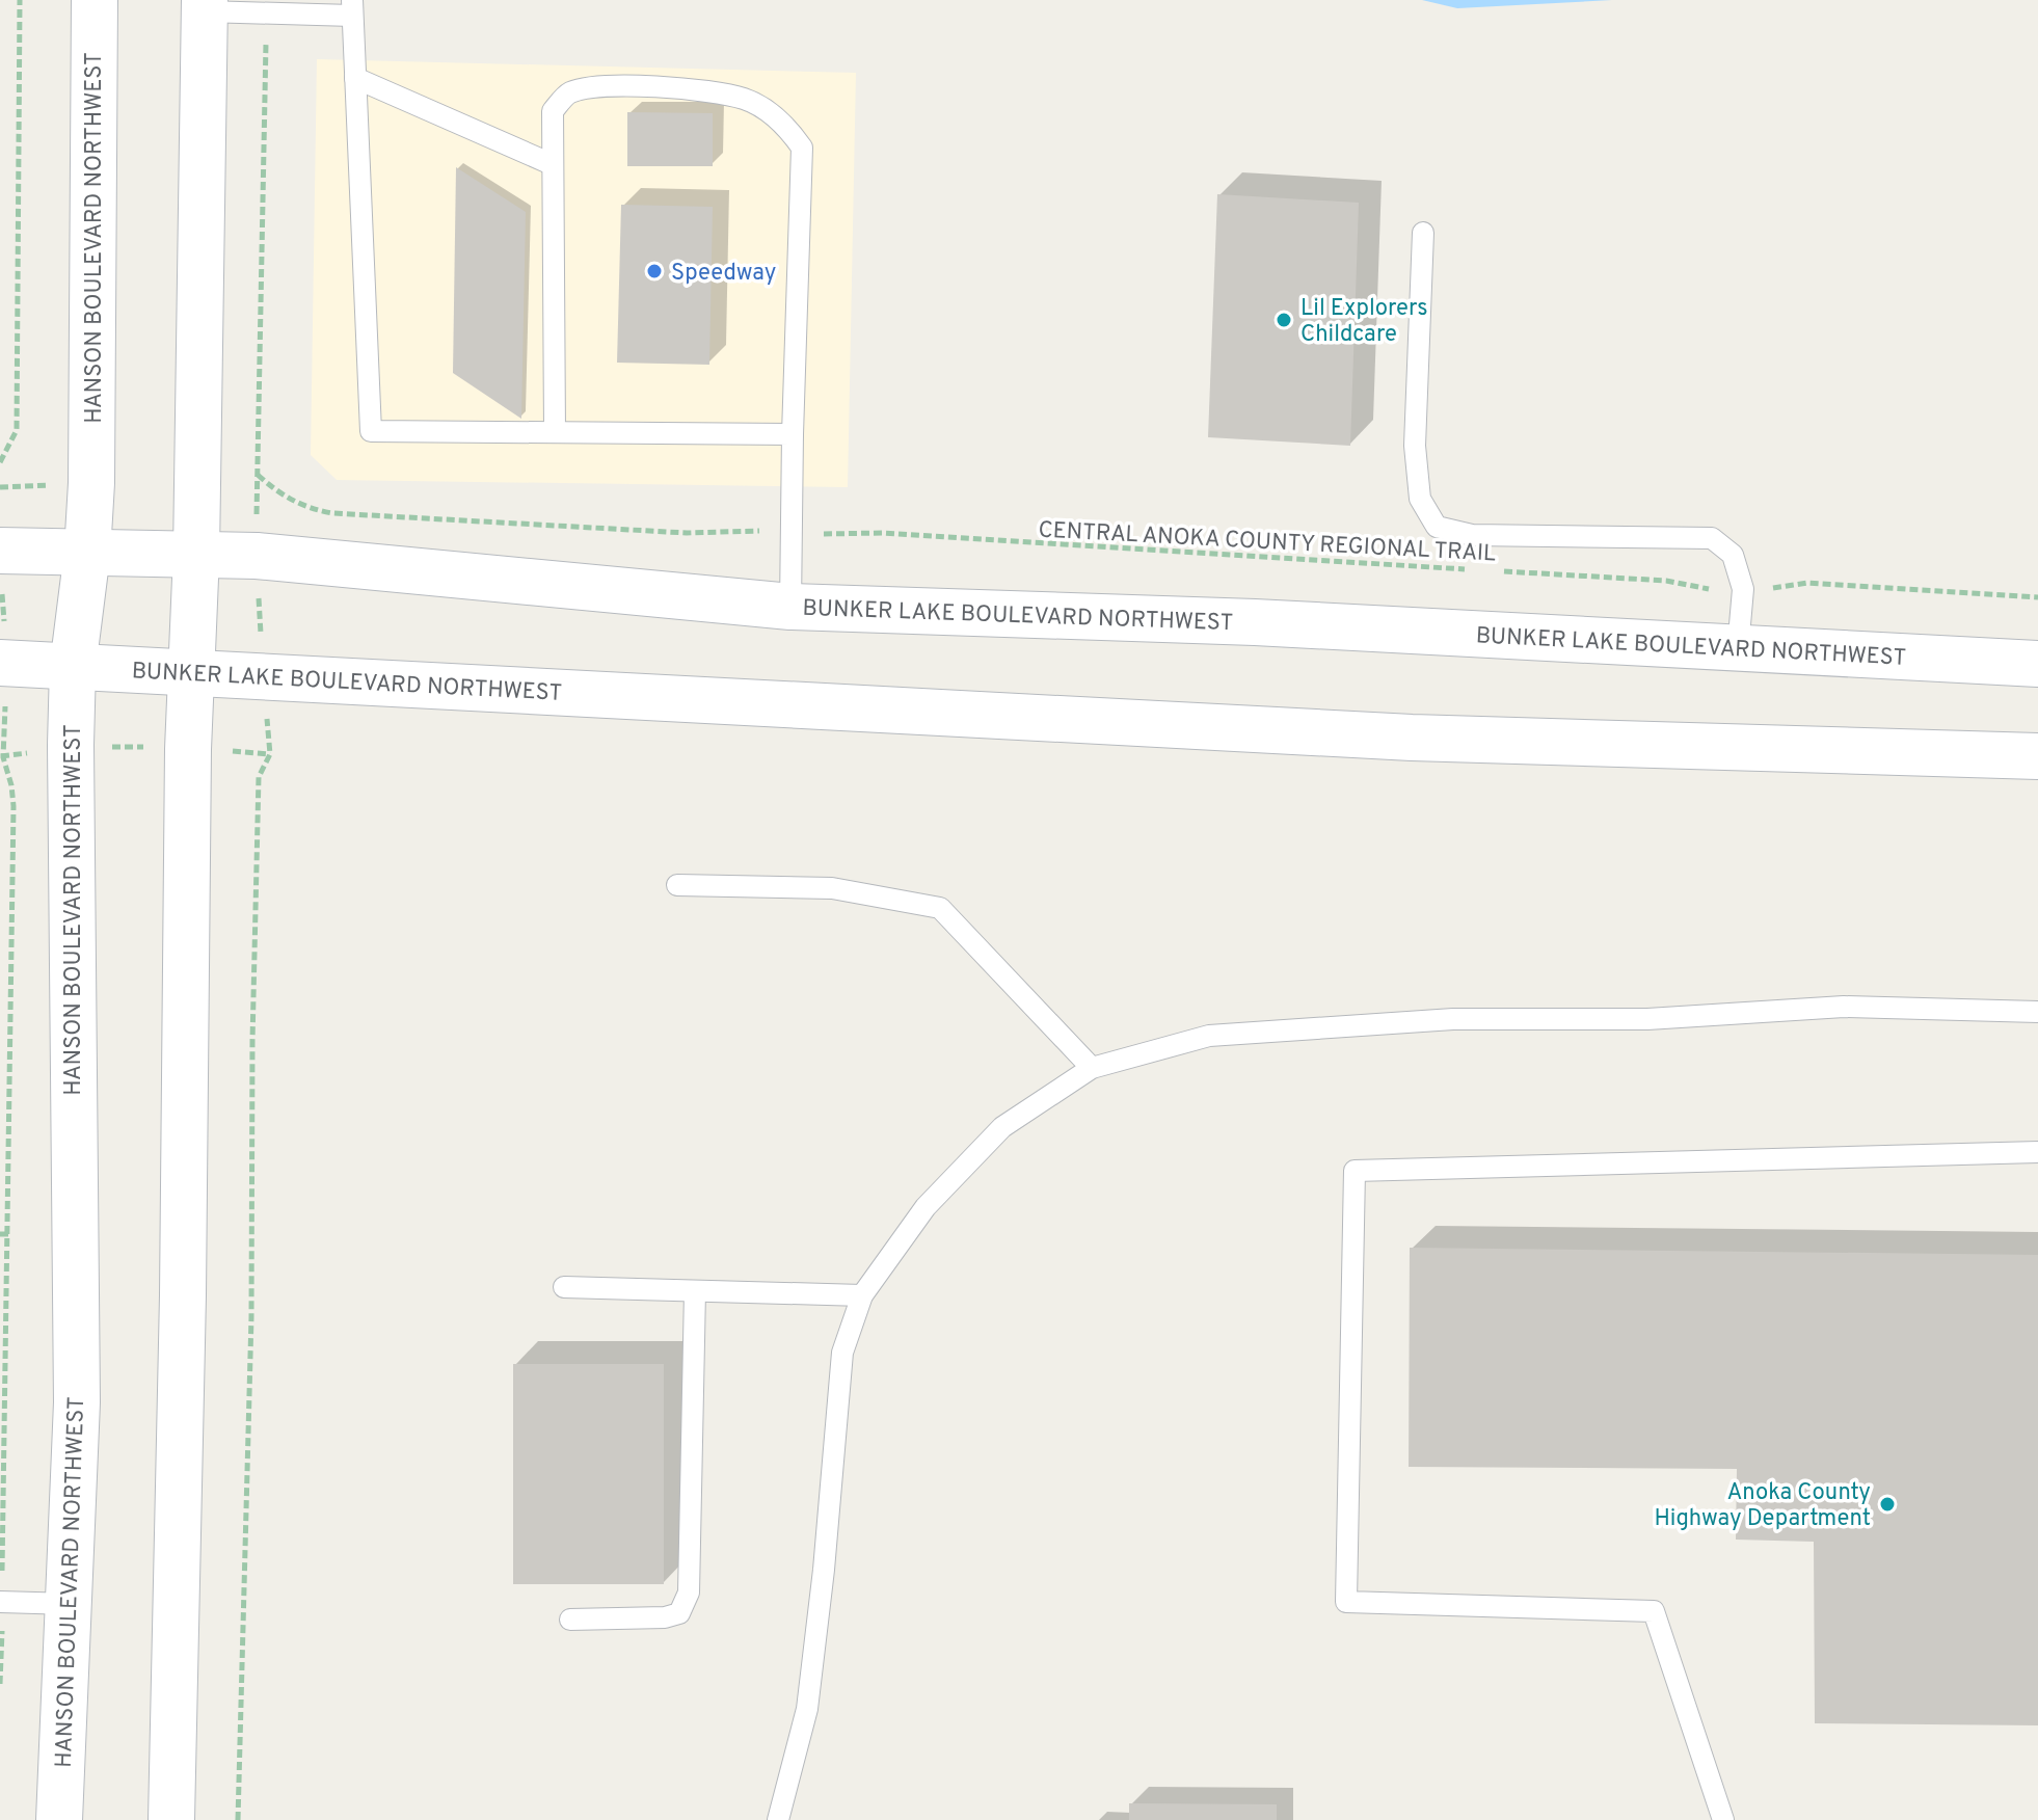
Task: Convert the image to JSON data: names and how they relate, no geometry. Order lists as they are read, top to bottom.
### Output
{
  "streets": {
    "main road": ["HANSON BOULEVARD NORTHWEST", "BUNKER LAKE BOULEVARD NORTHWEST"],
    "path": ["CENTRAL ANOKA COUNTY REGIONAL TRAIL"]
  },
  "crossings": [
    ["HANSON BOULEVARD NORTHWEST", "BUNKER LAKE BOULEVARD NORTHWEST"]
  ],
  "places": ["Speedway", "Lil Explorers Childcare", "Anoka County Highway Department"]
}
